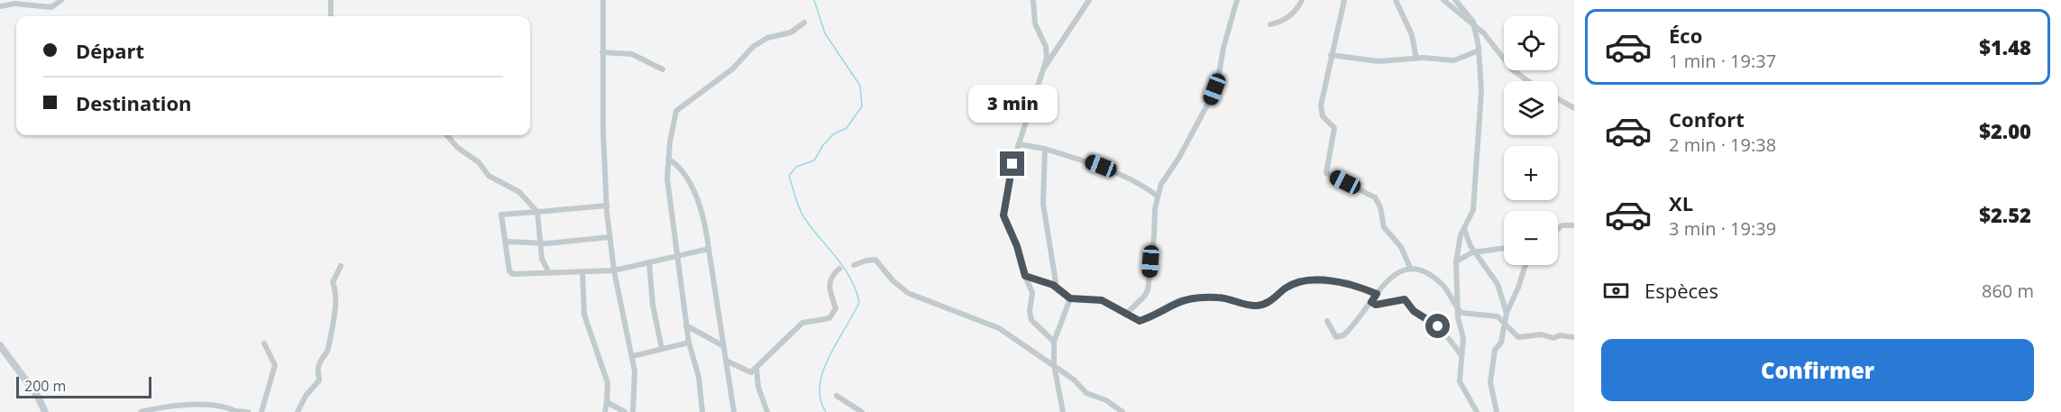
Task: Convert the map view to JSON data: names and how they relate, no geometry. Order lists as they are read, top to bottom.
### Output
{
  "scale_bar": "200 m",
  "page": {
    "list": [
      {
        "name": "Éco",
        "note": "1 min · 19:37",
        "value": "$1.48"
      },
      {
        "name": "Confort",
        "note": "2 min · 19:38",
        "value": "$2.00"
      },
      {
        "name": "XL",
        "note": "3 min · 19:39",
        "value": "$2.52"
      }
    ],
    "map_buttons": ["+", "−"],
    "banner": ["Départ", "Destination"],
    "bubble": "3 min",
    "pay": ["Espèces", "860 m"],
    "buttons": "Confirmer",
    "scale": "200 m"
  }
}
